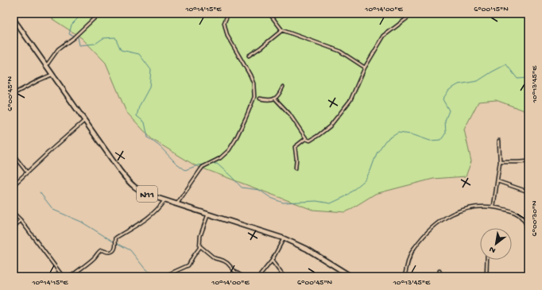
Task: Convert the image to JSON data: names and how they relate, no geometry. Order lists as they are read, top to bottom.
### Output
{
  "streets": {
    "highway": ["N11"]
  },
  "north": "bottom left",
  "coordinates": [
    "10°14'15\"E",
    "10°14'00\"E",
    "6°00'15\"N",
    "10°13'45\"E",
    "6°00'45\"N",
    "6°00'30\"N"
  ]
}
